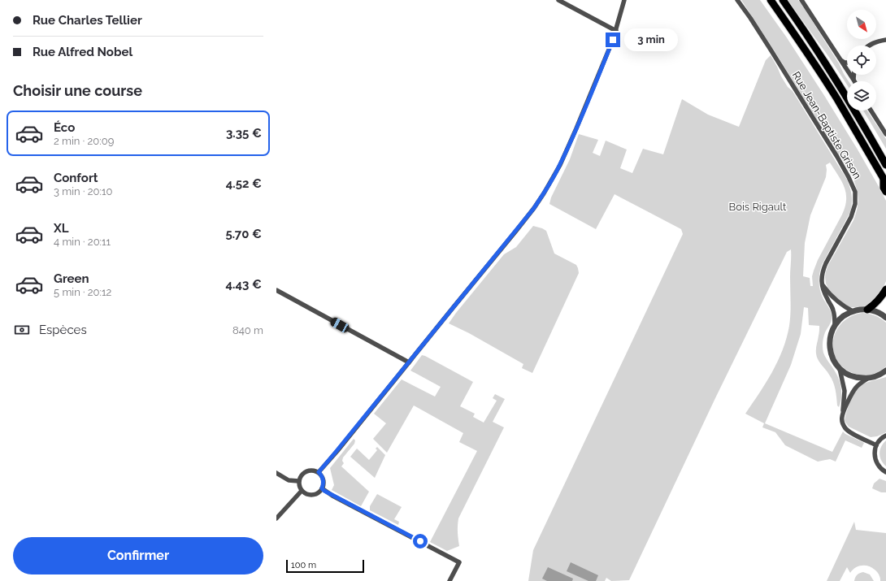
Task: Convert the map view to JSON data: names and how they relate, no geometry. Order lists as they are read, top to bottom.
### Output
{
  "streets": {
    "street": ["Rue Jean-Baptiste Grison"]
  },
  "parks": ["Bois Rigault"],
  "scale_bar": "100 m",
  "north": "bottom right",
  "page": {
    "banner": ["Rue Charles Tellier", "Rue Alfred Nobel"],
    "bubble": "3 min",
    "heading": "Choisir une course",
    "list": [
      {
        "name": "Éco",
        "note": "2 min · 20:09",
        "value": "3.35 €"
      },
      {
        "name": "Confort",
        "note": "3 min · 20:10",
        "value": "4.52 €"
      },
      {
        "name": "XL",
        "note": "4 min · 20:11",
        "value": "5.70 €"
      },
      {
        "name": "Green",
        "note": "5 min · 20:12",
        "value": "4.43 €"
      }
    ],
    "pay": ["Espèces", "840 m"],
    "buttons": "Confirmer",
    "scale": "100 m"
  }
}
